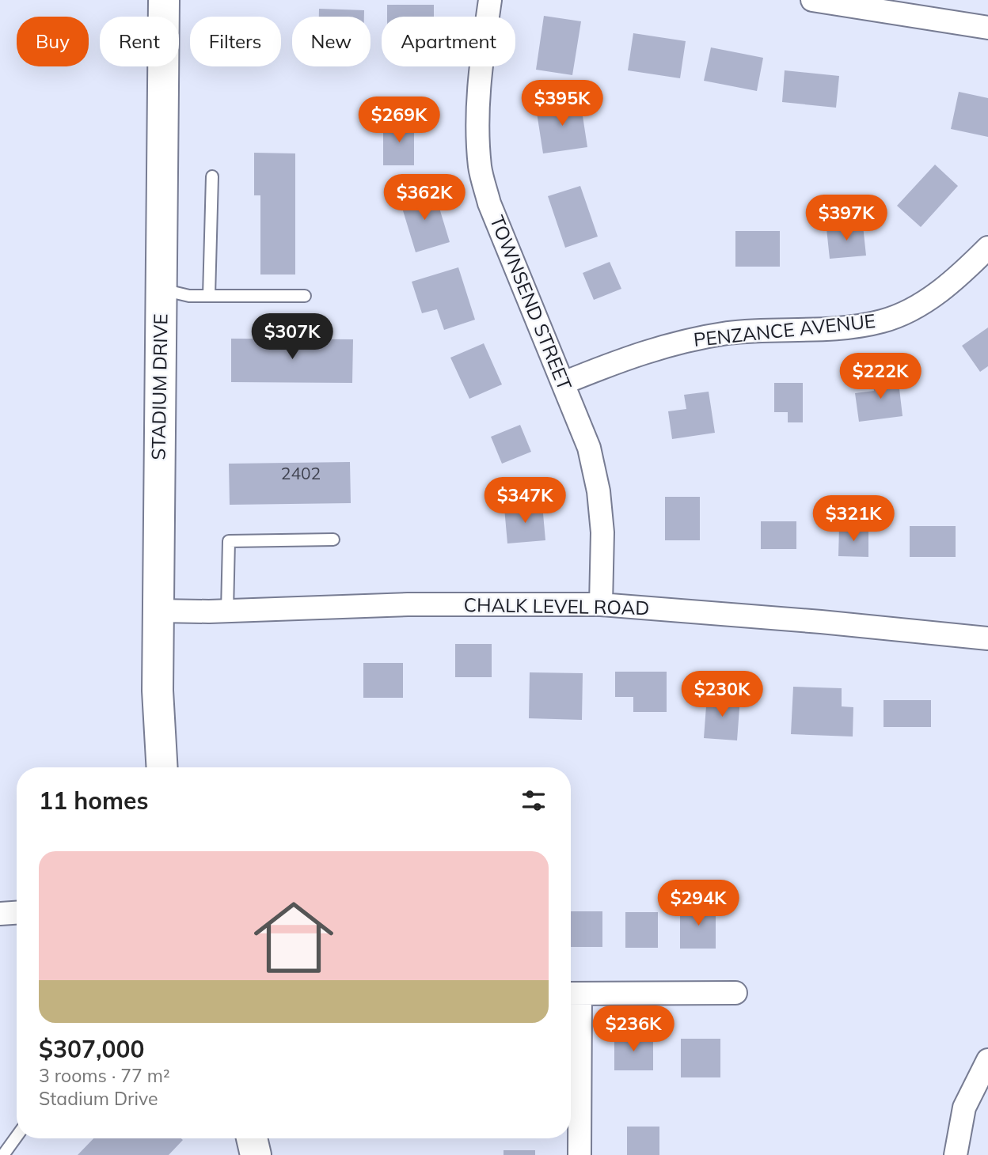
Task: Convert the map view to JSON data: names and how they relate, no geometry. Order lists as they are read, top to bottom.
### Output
{
  "streets": {
    "street": [
      "TOWNSEND STREET",
      "PENZANCE AVENUE",
      "STADIUM DRIVE",
      "CHALK LEVEL ROAD"
    ]
  },
  "crossings": [
    ["TOWNSEND STREET", "PENZANCE AVENUE"],
    ["TOWNSEND STREET", "CHALK LEVEL ROAD"],
    ["STADIUM DRIVE", "CHALK LEVEL ROAD"]
  ],
  "house_numbers": ["2402"],
  "page": {
    "chip": [
      "Buy",
      "Rent",
      "Filters",
      "New",
      "Apartment"
    ],
    "price": [
      "$395K",
      "$269K",
      "$362K",
      "$397K",
      "$307K",
      "$222K",
      "$347K",
      "$321K",
      "$230K",
      "$294K",
      "$236K"
    ],
    "heading": "11 homes",
    "list": [
      {
        "name": "$307,000",
        "note": "3 rooms · 77 m² · Stadium Drive"
      }
    ]
  }
}
